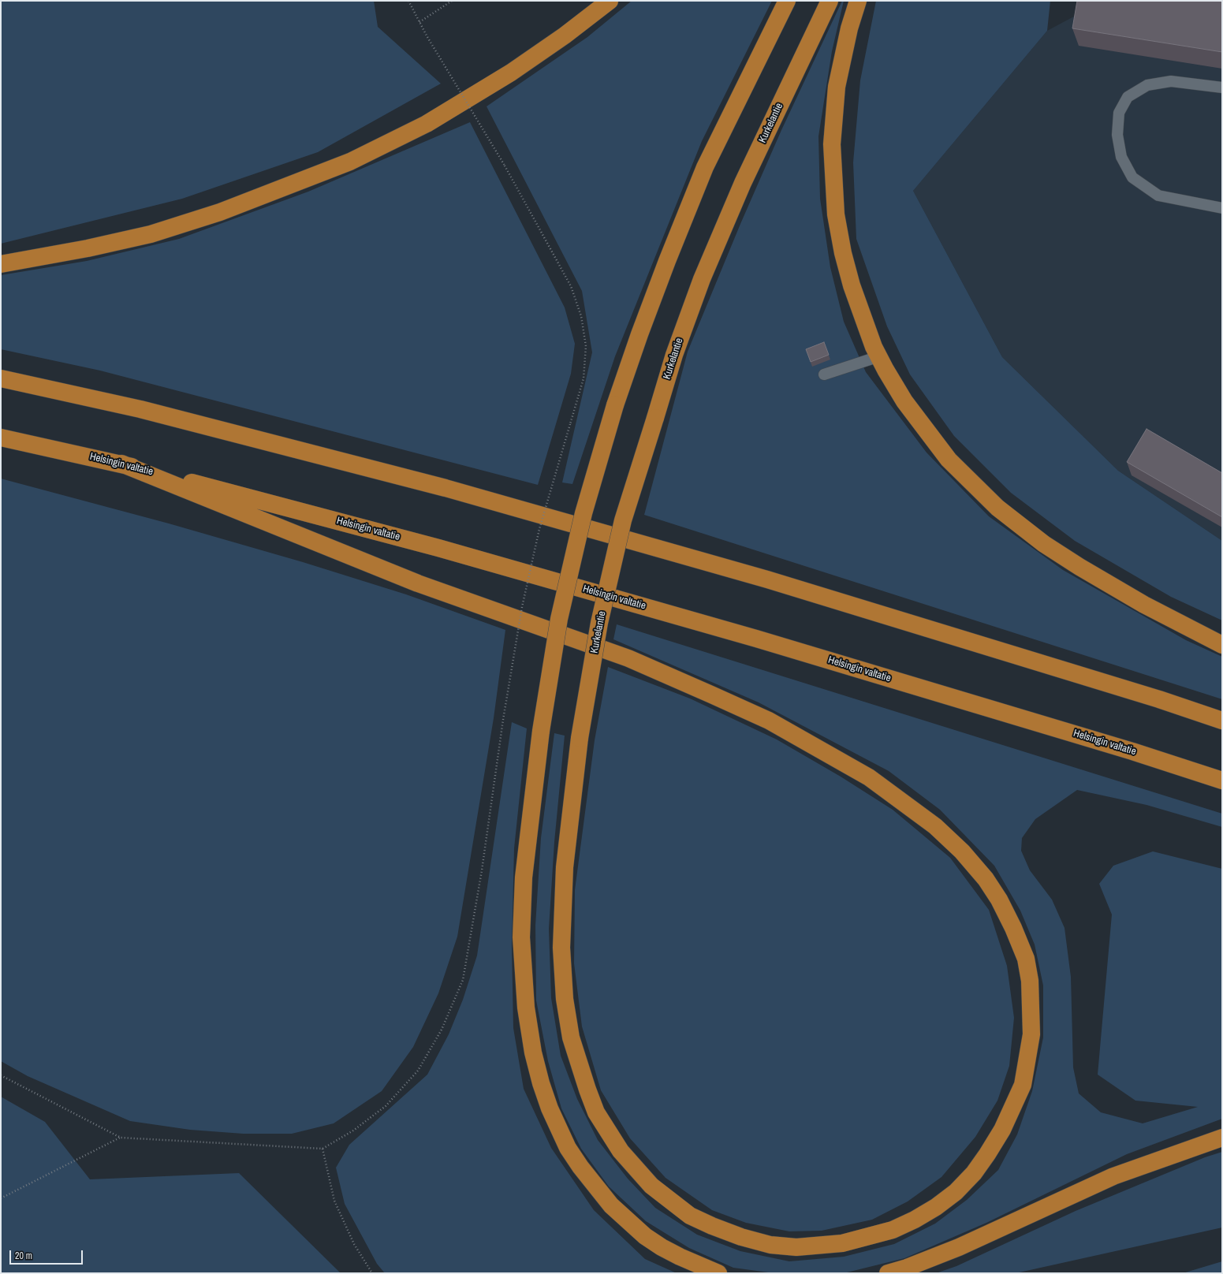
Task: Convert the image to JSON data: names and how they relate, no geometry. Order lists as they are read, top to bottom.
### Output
{
  "streets": {
    "highway": ["Kurkelantie", "Helsingin valtatie"]
  },
  "crossings": [
    ["Kurkelantie", "Helsingin valtatie"]
  ],
  "scale_bar": "20 m"
}
